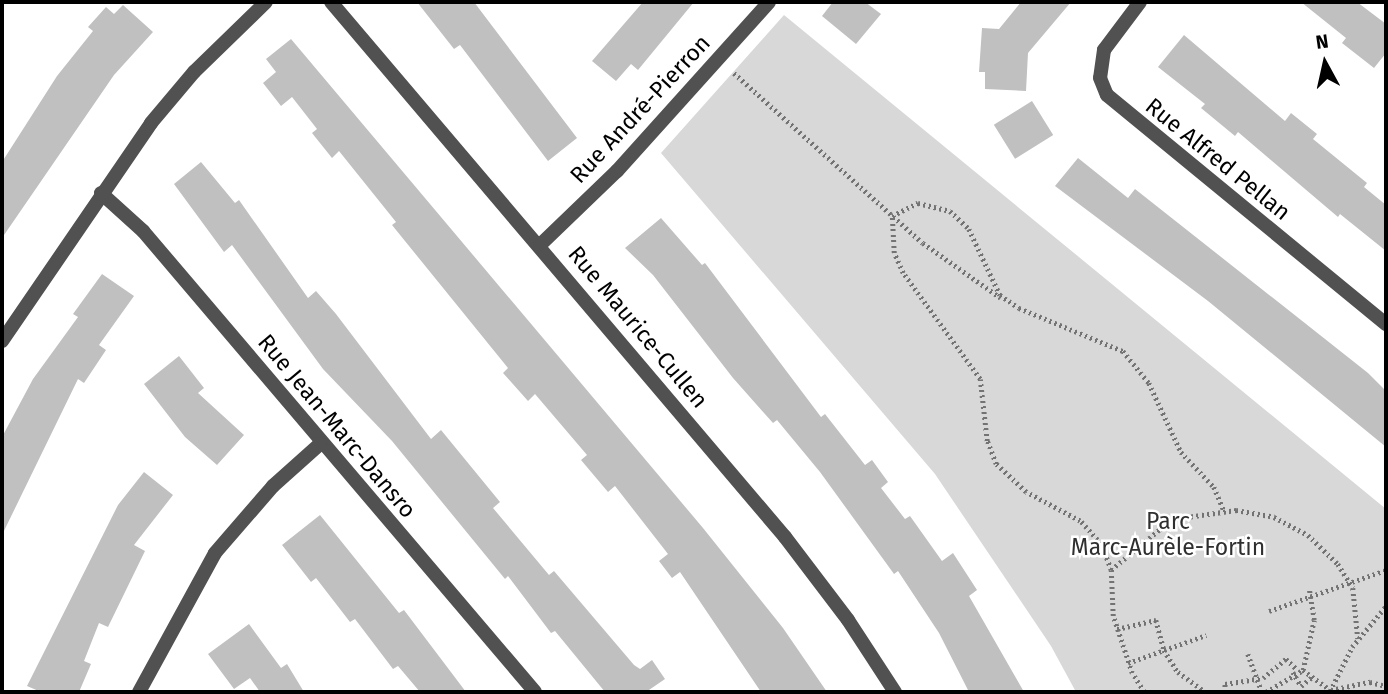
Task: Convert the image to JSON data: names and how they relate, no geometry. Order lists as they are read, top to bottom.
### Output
{
  "streets": {
    "street": [
      "Rue André-Pierron",
      "Rue Alfred Pellan",
      "Rue Maurice-Cullen",
      "Rue Jean-Marc-Dansro"
    ]
  },
  "crossings": [
    ["Rue André-Pierron", "Rue Maurice-Cullen"]
  ],
  "parks": ["Parc Marc-Aurèle-Fortin"],
  "north": "top"
}
